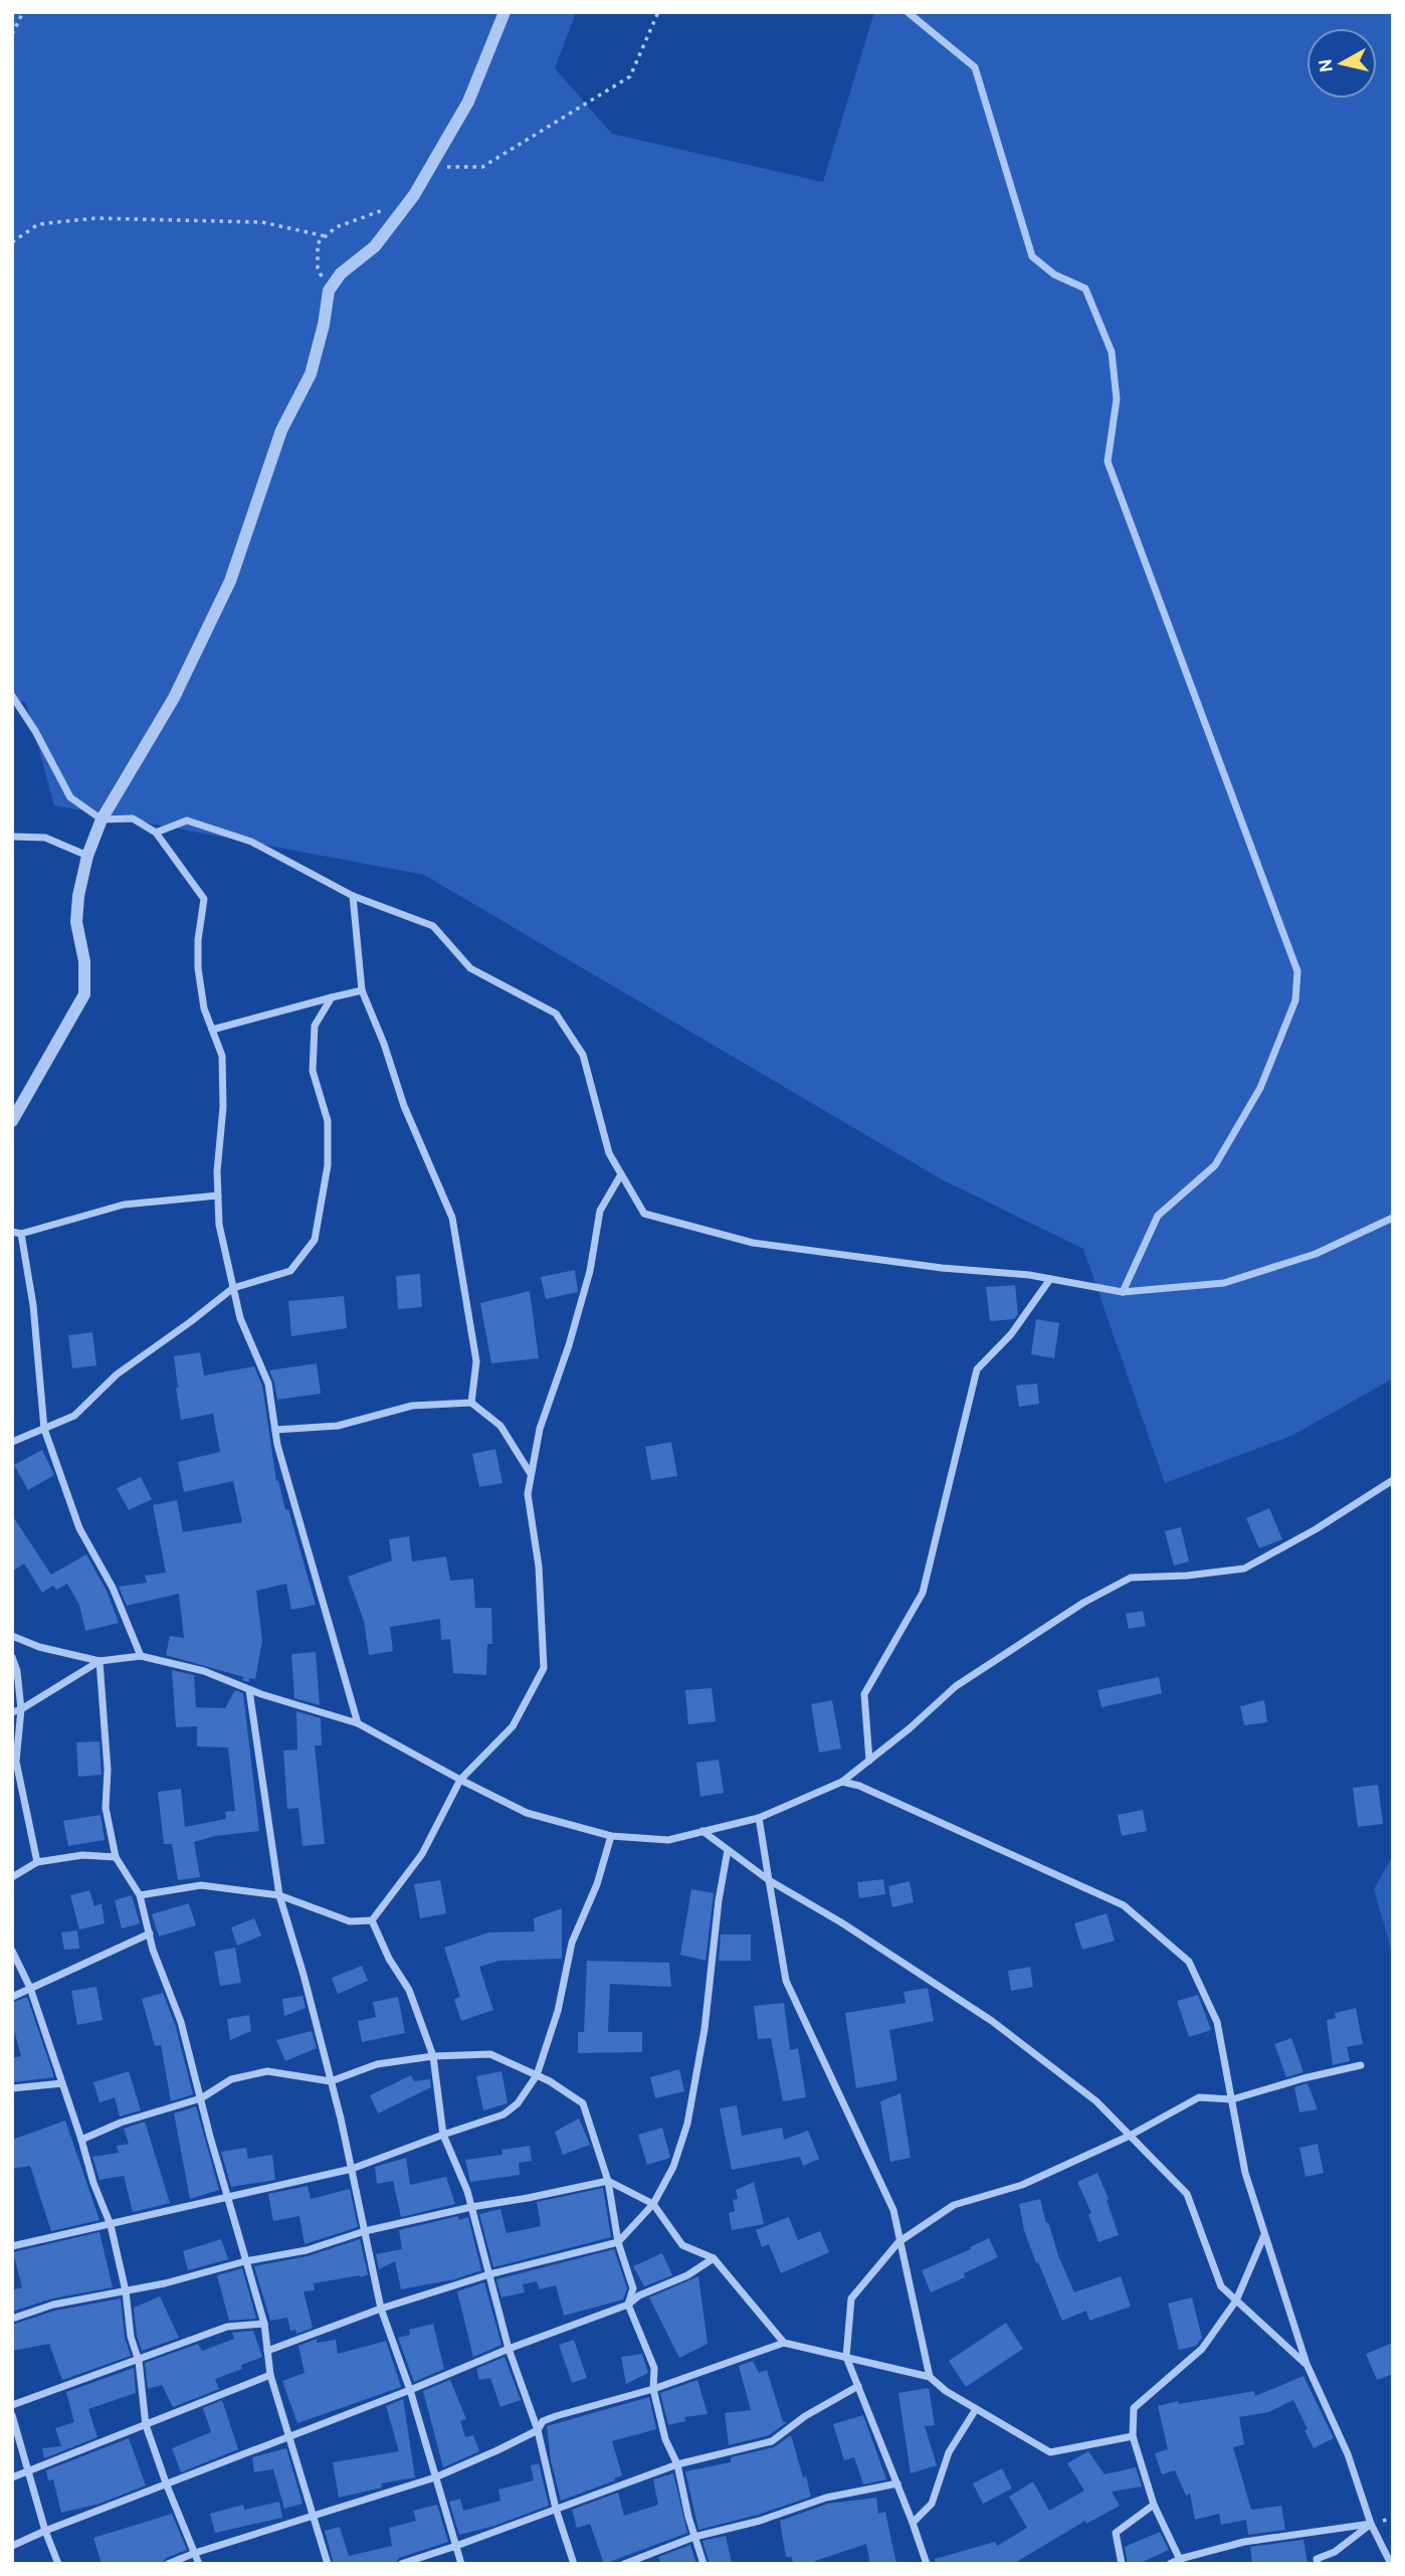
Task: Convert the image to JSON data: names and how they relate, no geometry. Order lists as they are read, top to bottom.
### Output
{
  "north": "left"
}
